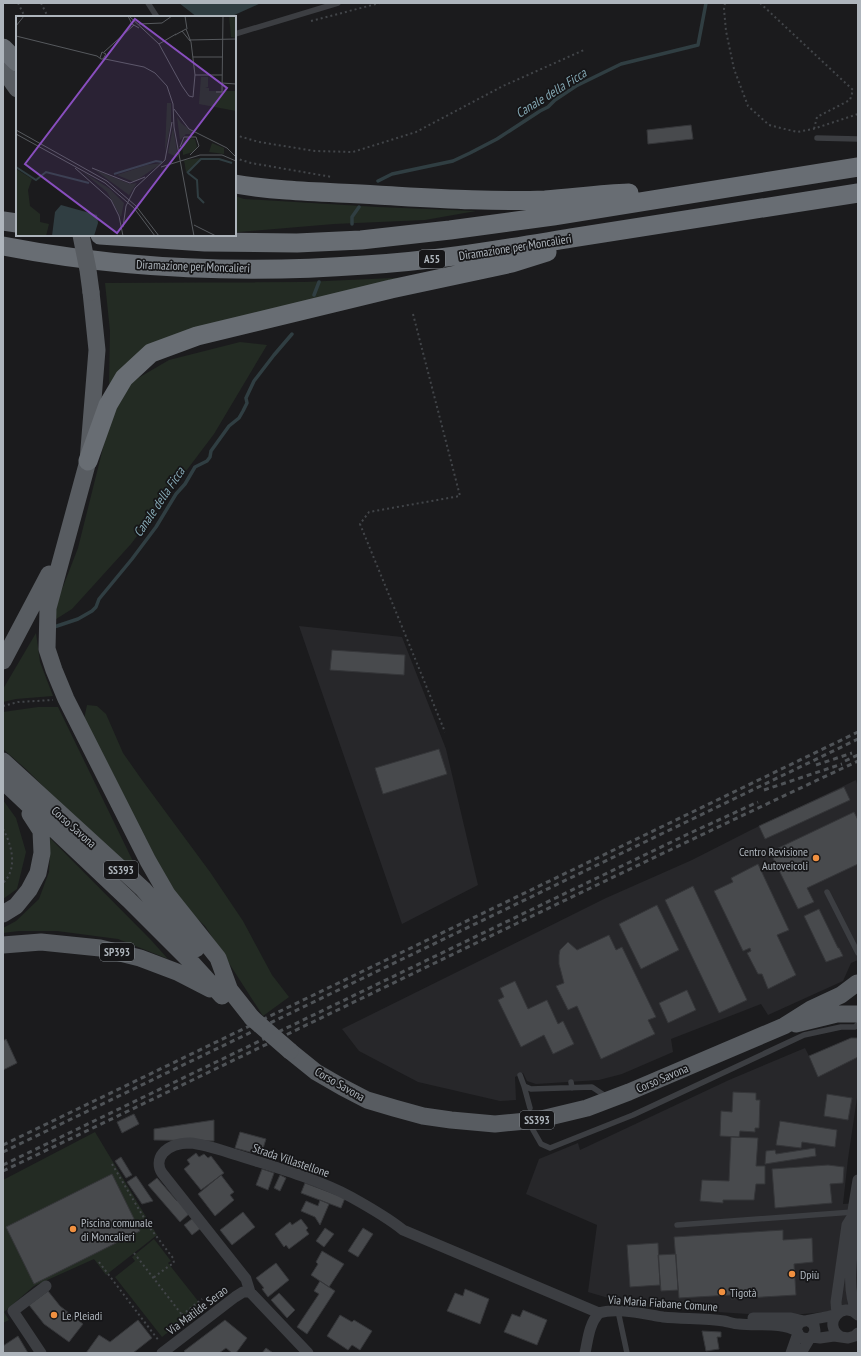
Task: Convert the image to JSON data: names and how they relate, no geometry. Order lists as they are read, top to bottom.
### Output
{
  "streets": {
    "highway": ["Diramazione per Moncalieri", "A55"],
    "main road": ["Corso Savona", "SS393", "SP393"],
    "street": ["Strada Villastellone", "Via Maria Fiabane Comune", "Via Matilde Serao"]
  },
  "crossings": [
    ["Corso Savona", "SP393"],
    ["Strada Villastellone", "Via Maria Fiabane Comune"],
    ["Strada Villastellone", "Via Matilde Serao"]
  ],
  "water": ["Canale della Ficca"],
  "places": [
    "Centro Revisione Autoveicoli",
    "Piscina comunale di Moncalieri",
    "Dpiù",
    "Tigotà",
    "Le Pleiadi"
  ]
}
